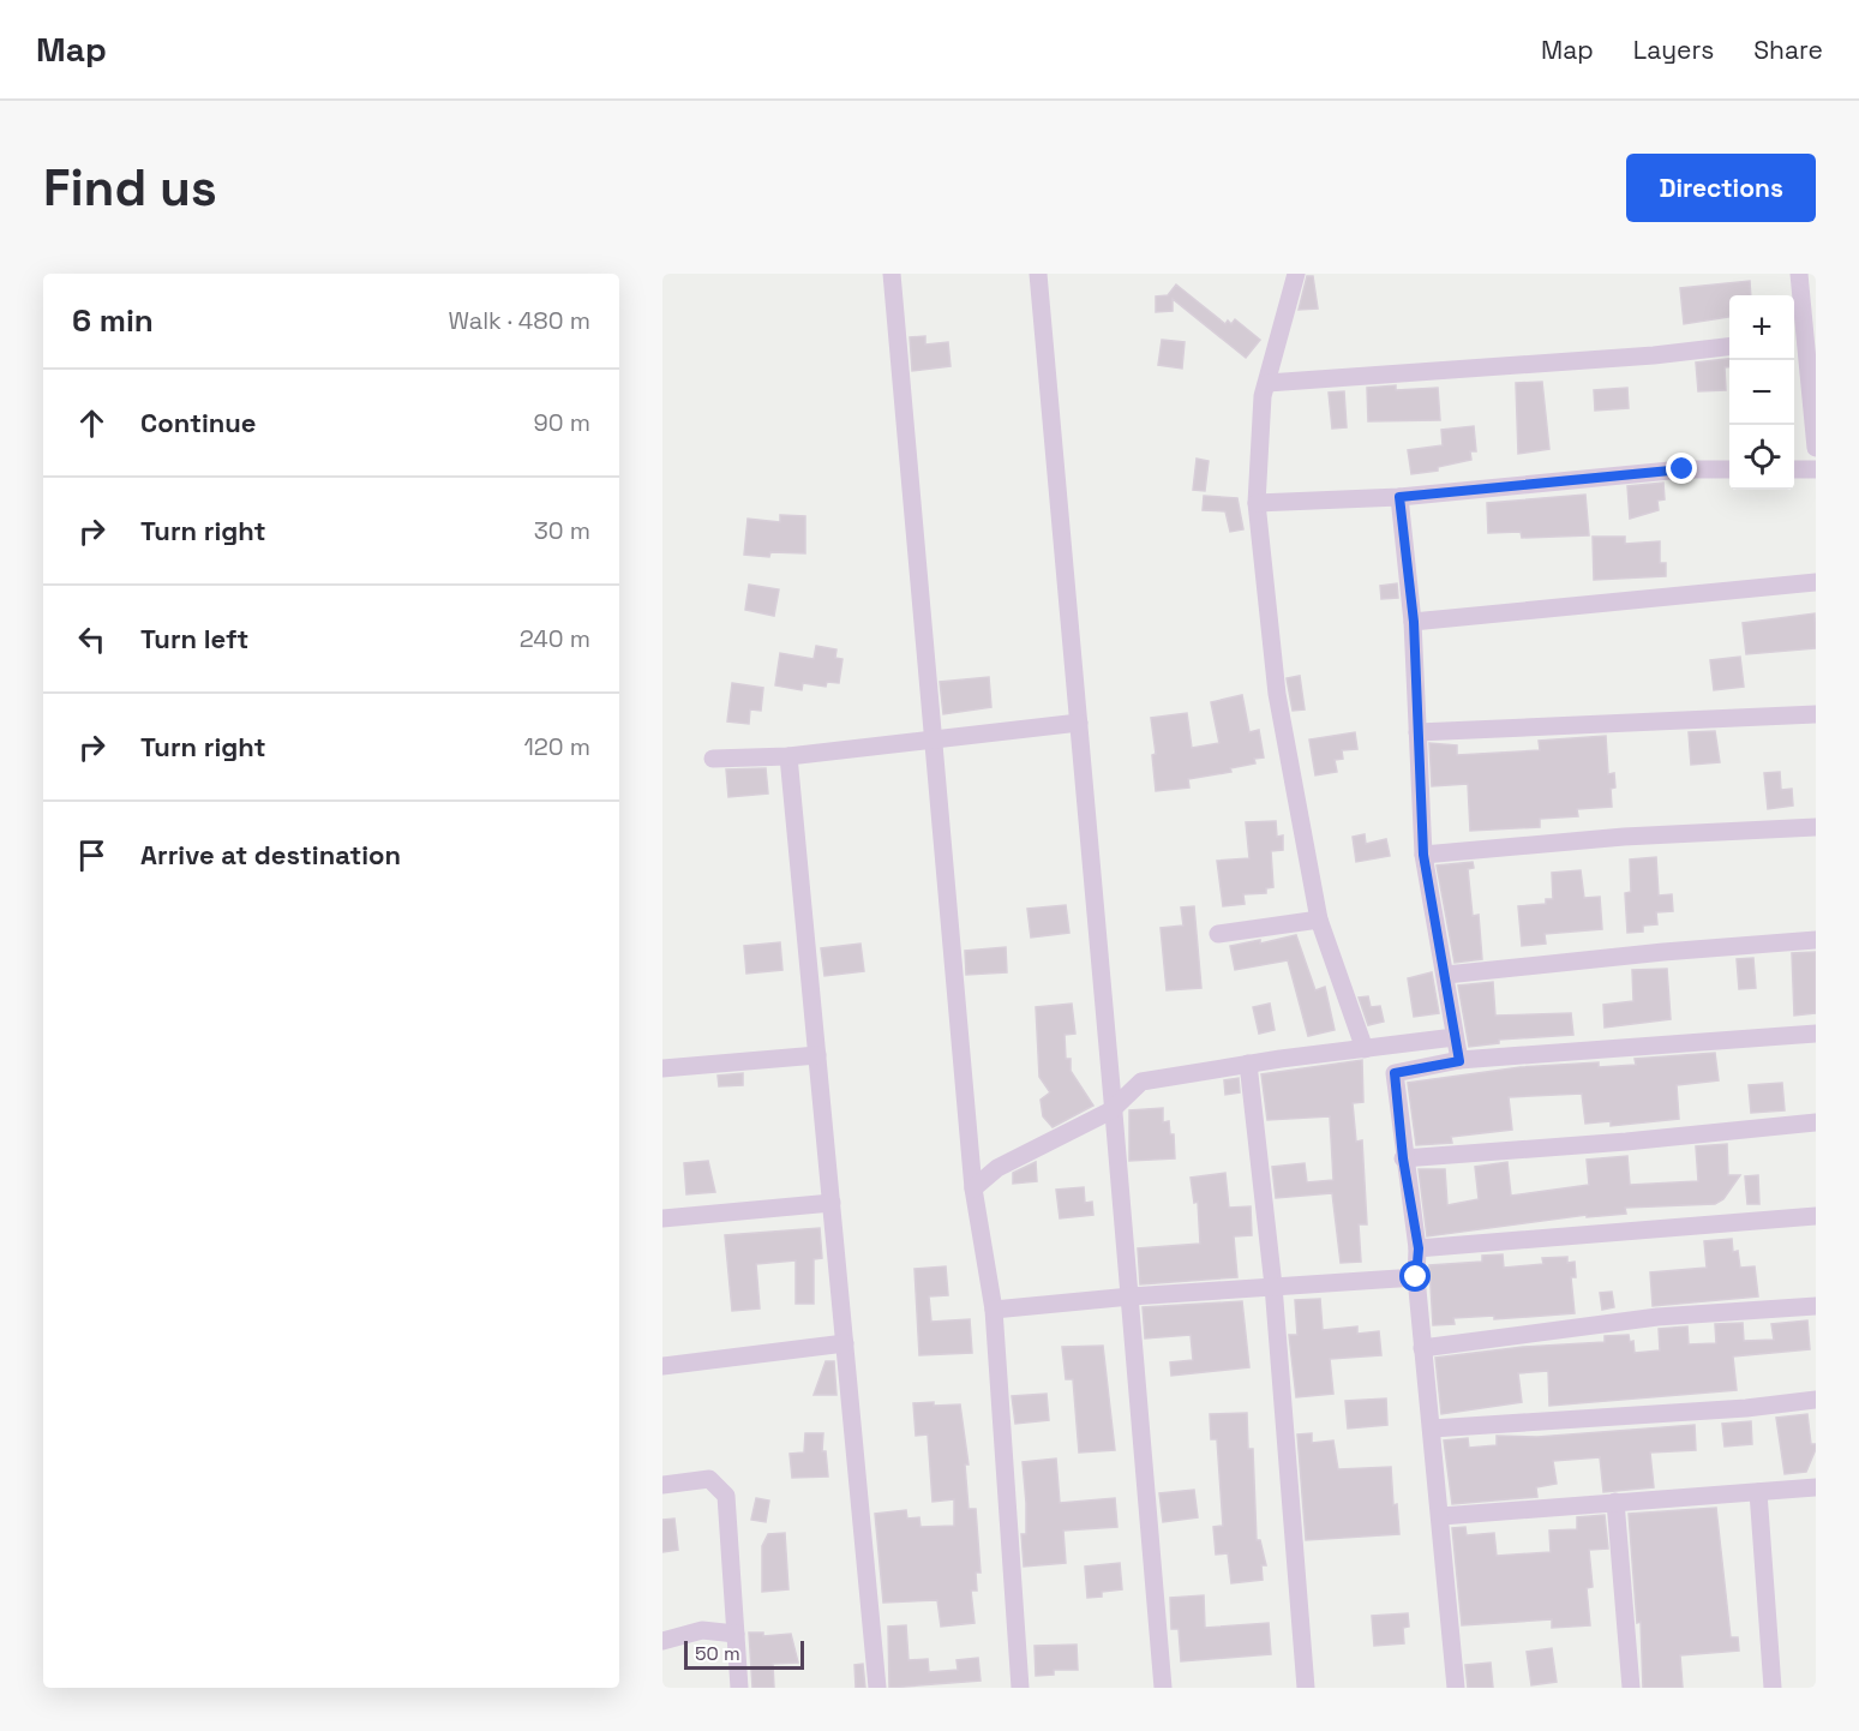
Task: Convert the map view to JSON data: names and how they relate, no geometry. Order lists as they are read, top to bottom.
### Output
{
  "scale_bar": "50 m",
  "page": {
    "header": "Map",
    "nav": ["Map", "Layers", "Share"],
    "buttons": "Directions",
    "title": "Find us",
    "heading": ["6 min", "Walk · 480 m"],
    "map_buttons": ["+", "−"],
    "list": [
      ["Continue", "90 m"],
      ["Turn right", "30 m"],
      ["Turn left", "240 m"],
      ["Turn right", "120 m"],
      "Arrive at destination"
    ],
    "scale": "50 m"
  }
}
